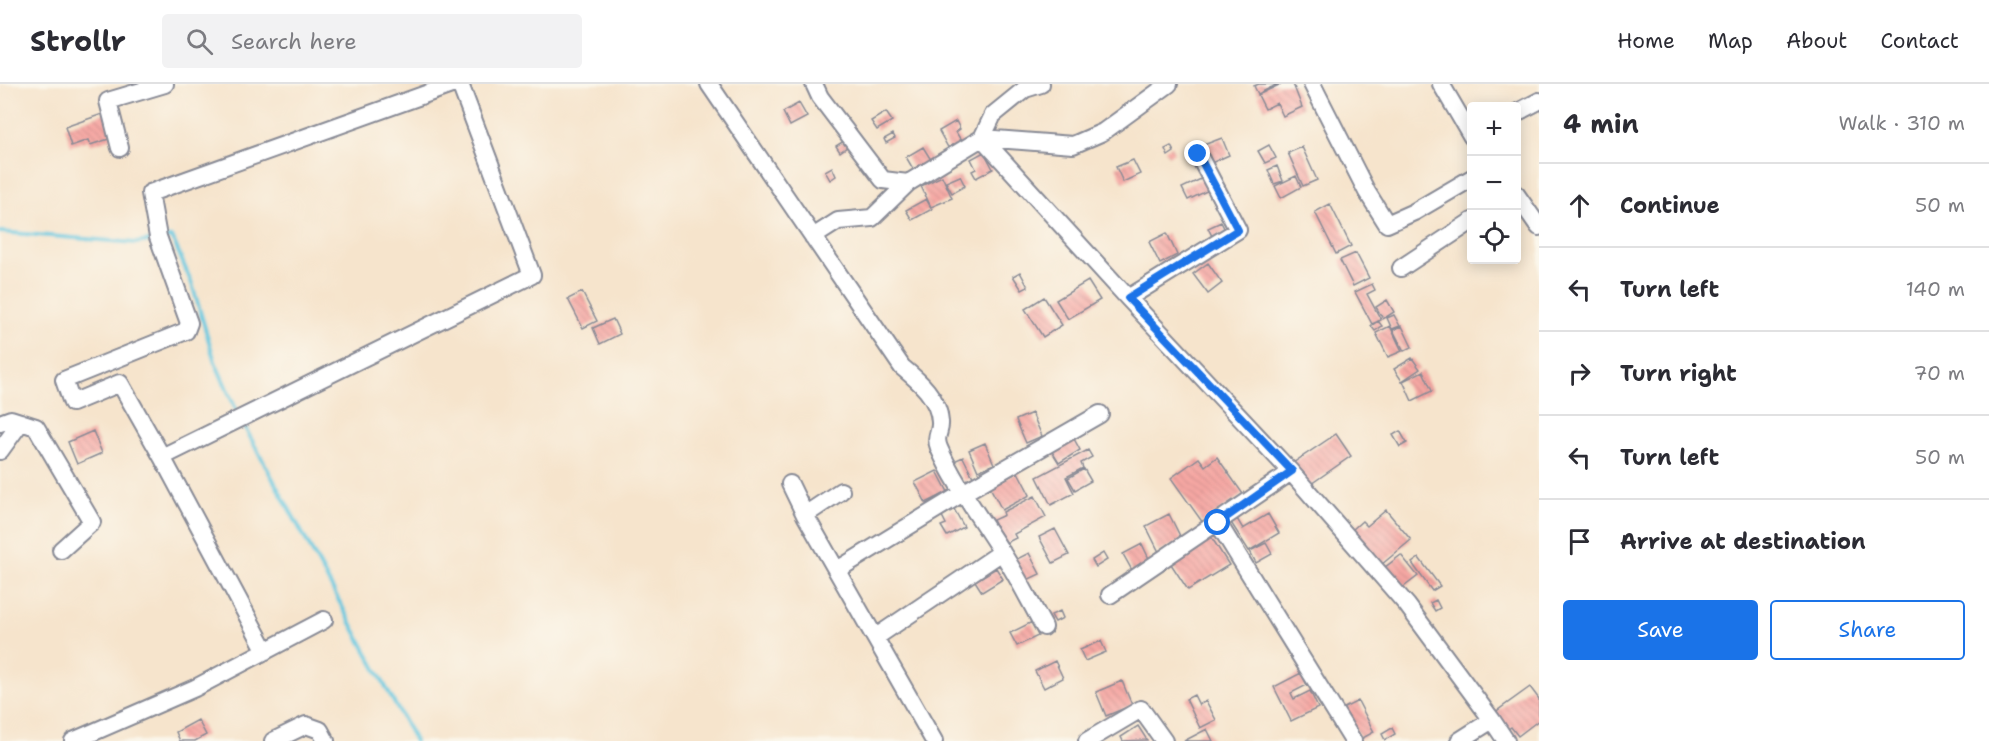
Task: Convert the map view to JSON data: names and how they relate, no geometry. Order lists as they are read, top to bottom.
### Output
{
  "page": {
    "header": "Strollr",
    "search": "Search here",
    "nav": [
      "Home",
      "Map",
      "About",
      "Contact"
    ],
    "heading": ["4 min", "Walk · 310 m"],
    "map_buttons": ["+", "−"],
    "list": [
      ["Continue", "50 m"],
      ["Turn left", "140 m"],
      ["Turn right", "70 m"],
      ["Turn left", "50 m"],
      "Arrive at destination"
    ],
    "buttons": ["Save", "Share"]
  }
}
